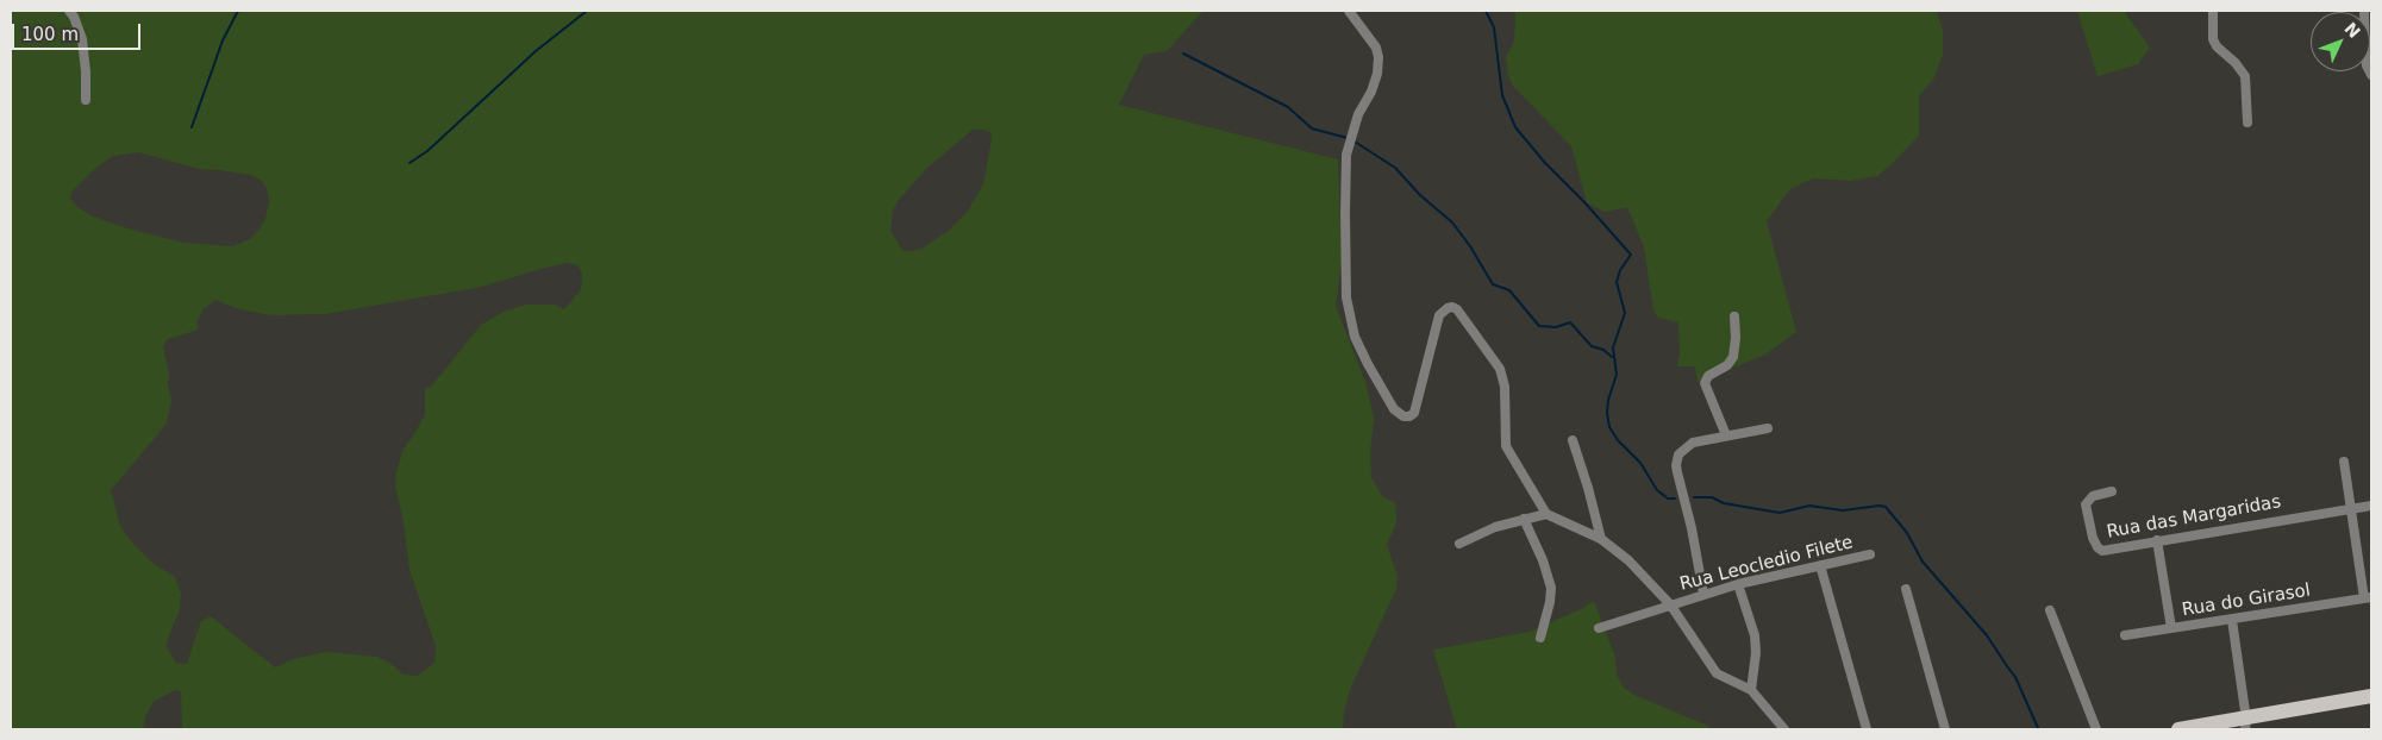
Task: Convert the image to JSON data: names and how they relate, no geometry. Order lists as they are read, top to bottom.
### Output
{
  "streets": {
    "street": ["Rua das Margaridas", "Rua Leocledio Filete", "Rua do Girasol"]
  },
  "scale_bar": "100 m",
  "north": "top right"
}
